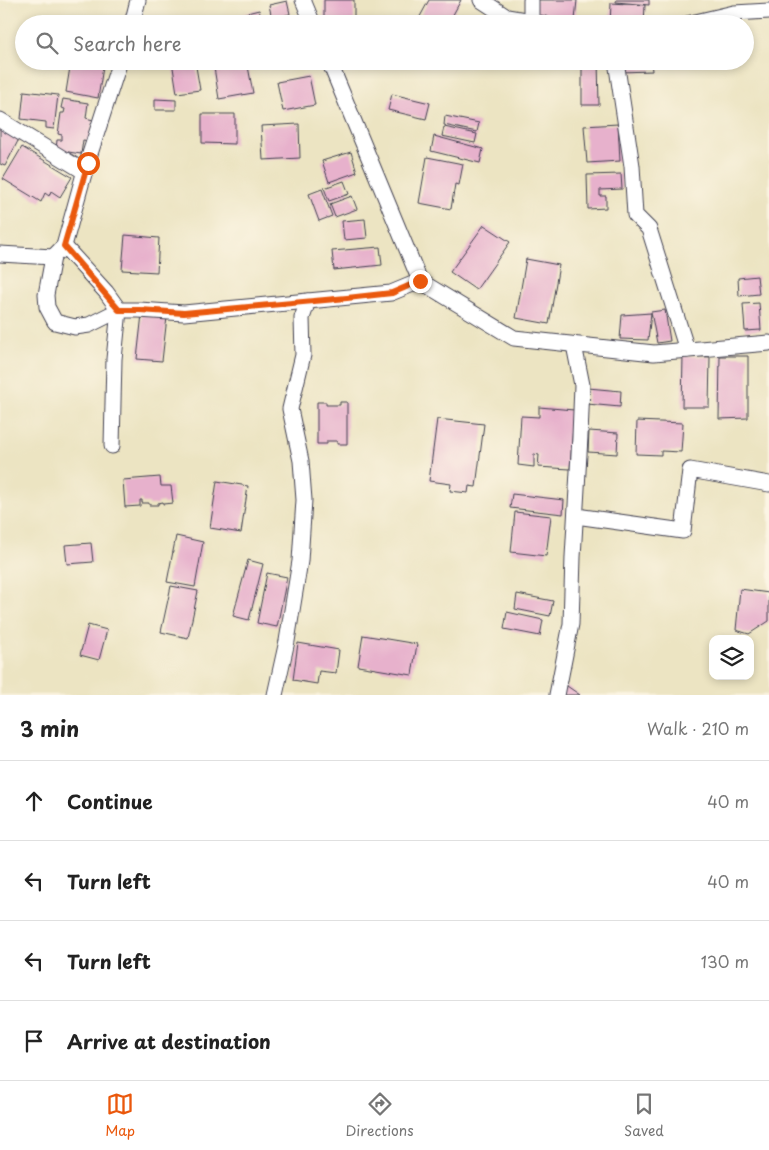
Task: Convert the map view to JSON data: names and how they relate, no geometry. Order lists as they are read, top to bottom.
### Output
{
  "page": {
    "search": "Search here",
    "heading": ["3 min", "Walk · 210 m"],
    "list": [
      ["Continue", "40 m"],
      ["Turn left", "40 m"],
      ["Turn left", "130 m"],
      "Arrive at destination"
    ],
    "nav": ["Map", "Directions", "Saved"]
  }
}
